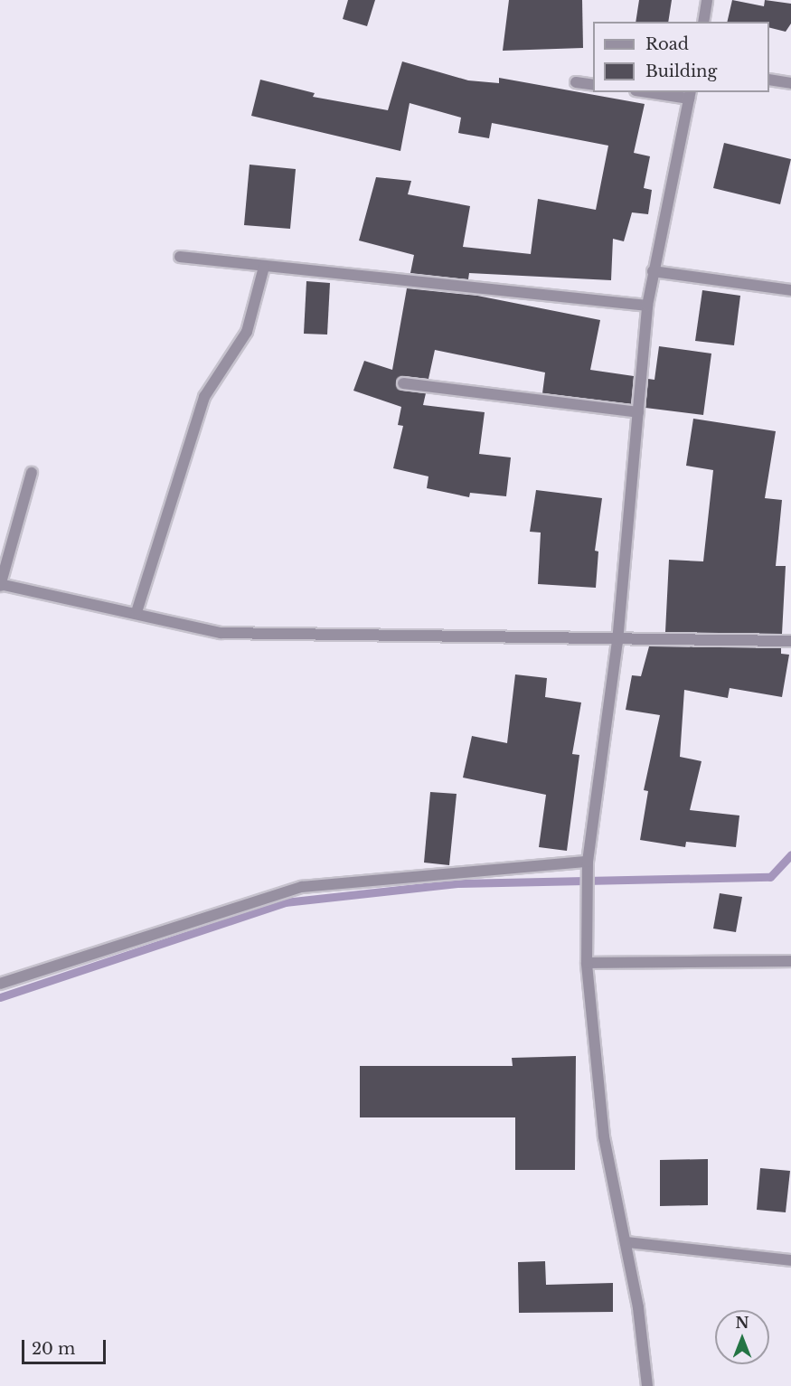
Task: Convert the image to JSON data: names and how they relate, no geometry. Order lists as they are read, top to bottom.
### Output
{
  "legend": ["Road", "Building"],
  "scale_bar": "20 m",
  "north": "top"
}
